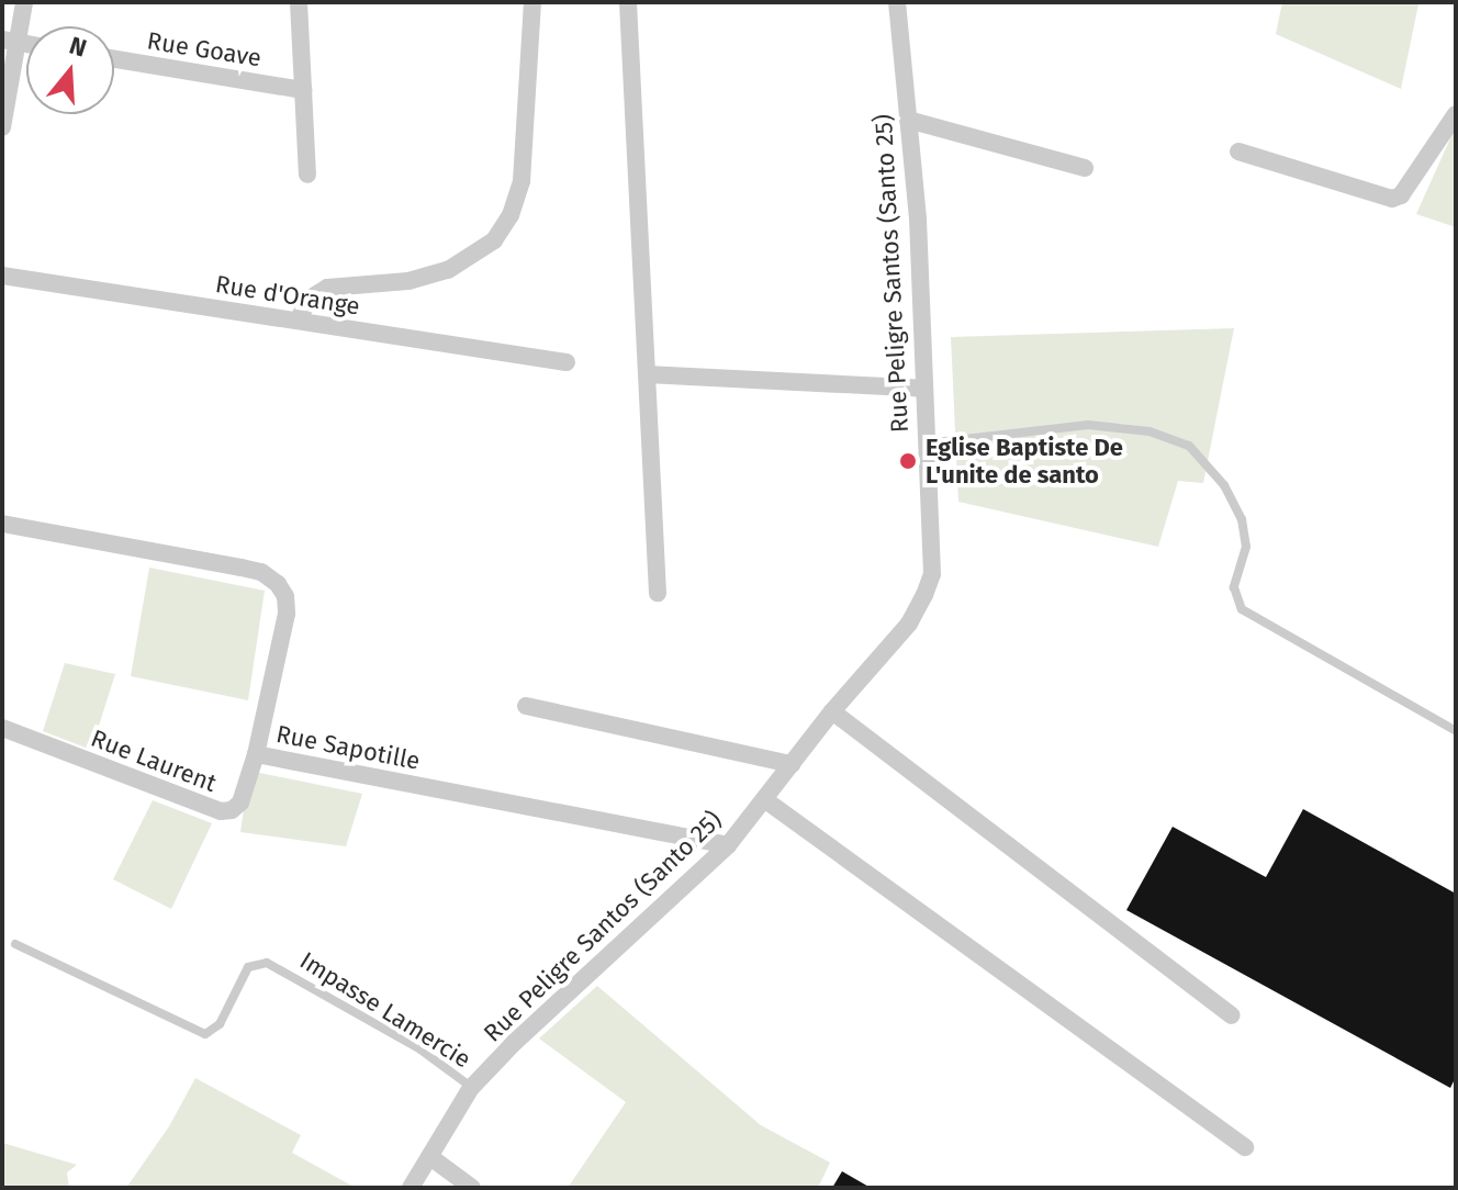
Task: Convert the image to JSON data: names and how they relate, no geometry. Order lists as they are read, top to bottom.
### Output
{
  "streets": {
    "street": [
      "Rue Goave",
      "Rue Peligre Santos (Santo 25)",
      "Rue d'Orange",
      "Rue Sapotille",
      "Rue Laurent"
    ],
    "lane": ["Impasse Lamercie"]
  },
  "crossings": [
    ["Rue Peligre Santos (Santo 25)", "Rue Sapotille"],
    ["Rue Peligre Santos (Santo 25)", "Impasse Lamercie"],
    ["Rue Sapotille", "Rue Laurent"]
  ],
  "places": ["Eglise Baptiste De L'unite de santo"],
  "north": "top"
}
